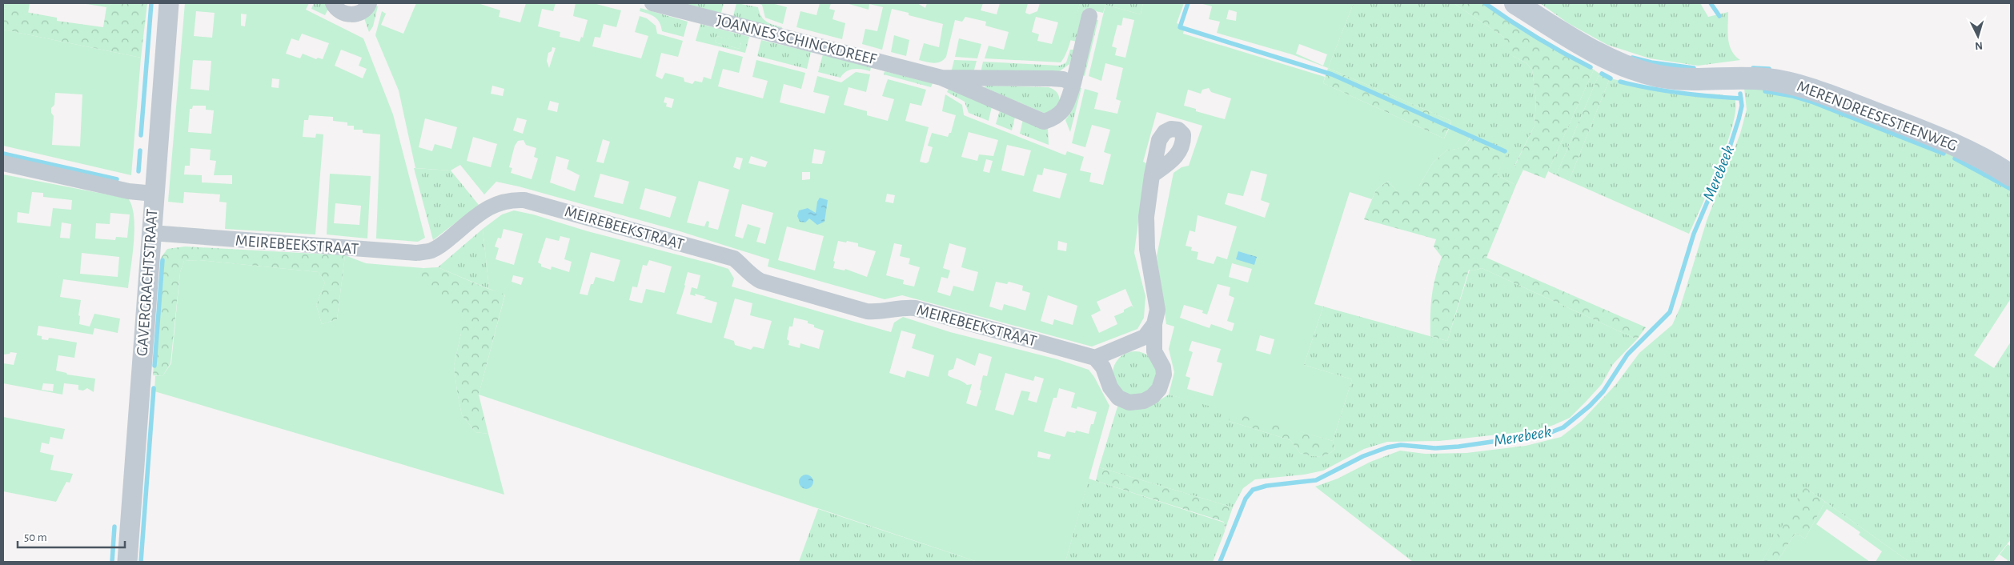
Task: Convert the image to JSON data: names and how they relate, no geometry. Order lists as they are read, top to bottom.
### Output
{
  "streets": {
    "main road": ["MERENDREESESTEENWEG"],
    "street": ["JOANNES SCHINCKDREEF", "MEIREBEEKSTRAAT", "GAVERGRACHTSTRAAT"]
  },
  "crossings": [
    ["MEIREBEEKSTRAAT", "GAVERGRACHTSTRAAT"]
  ],
  "water": ["Merebeek"],
  "scale_bar": "50 m",
  "north": "bottom"
}
